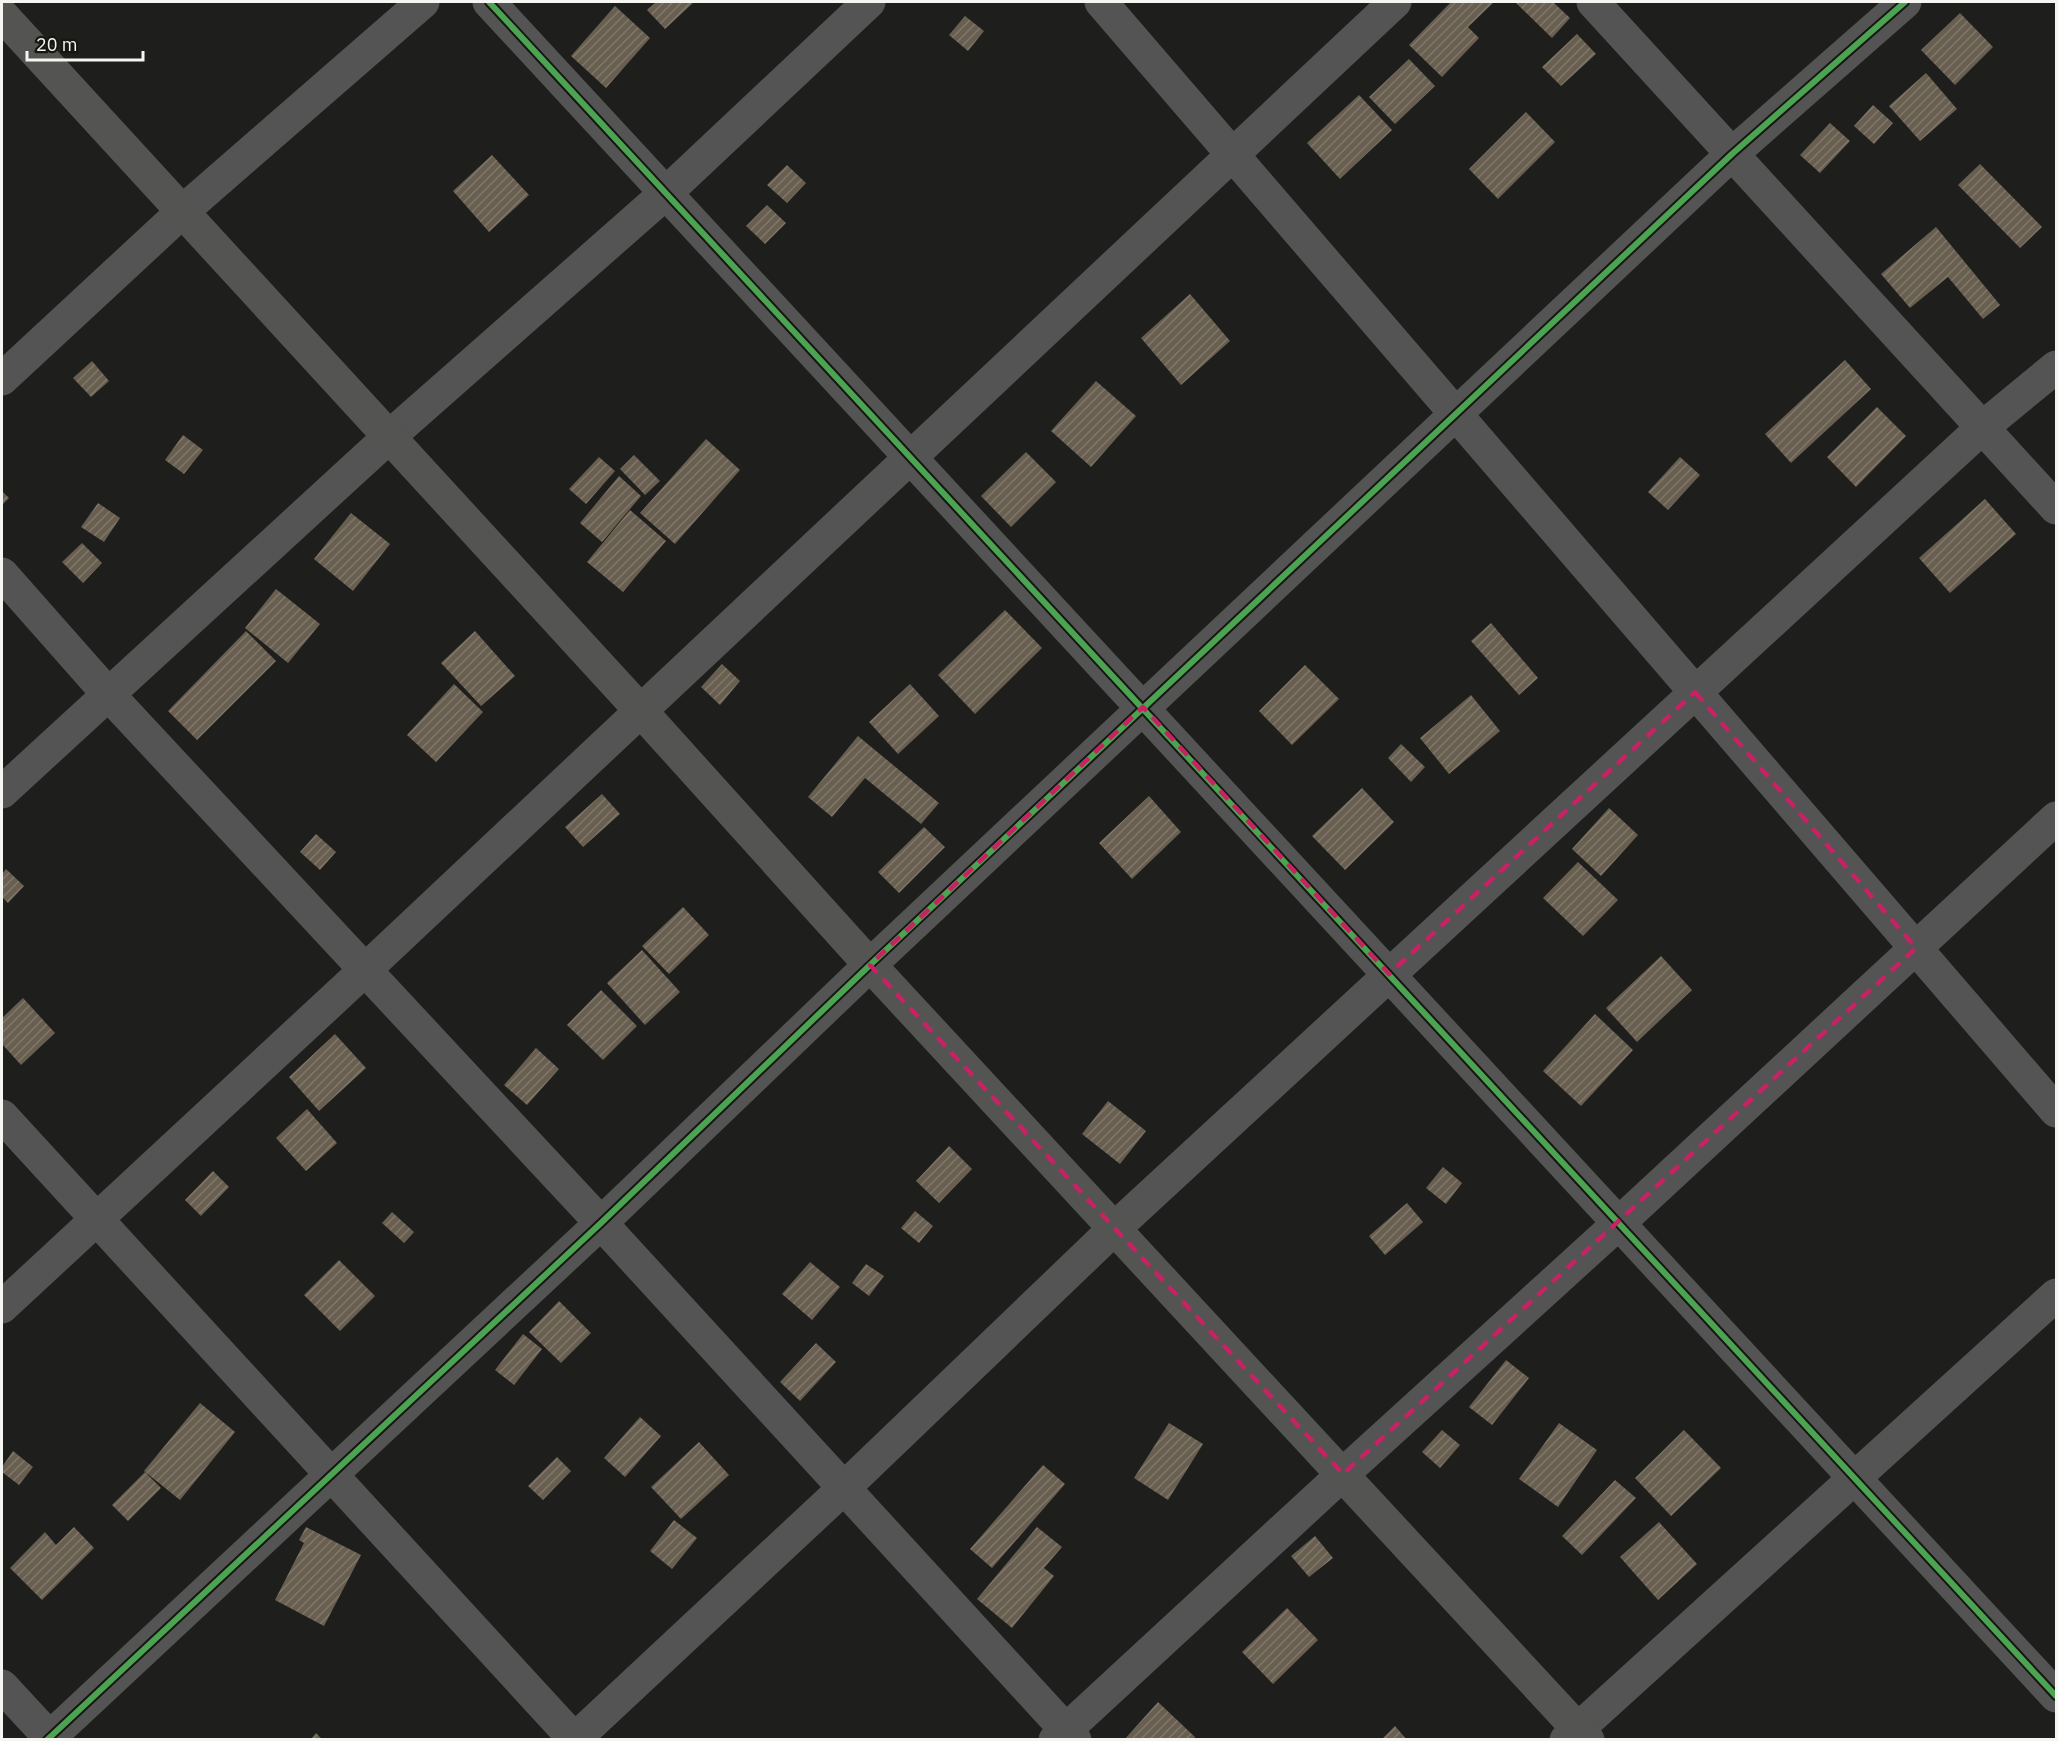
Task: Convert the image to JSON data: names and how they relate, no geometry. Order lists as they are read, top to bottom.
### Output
{
  "scale_bar": "20 m"
}
